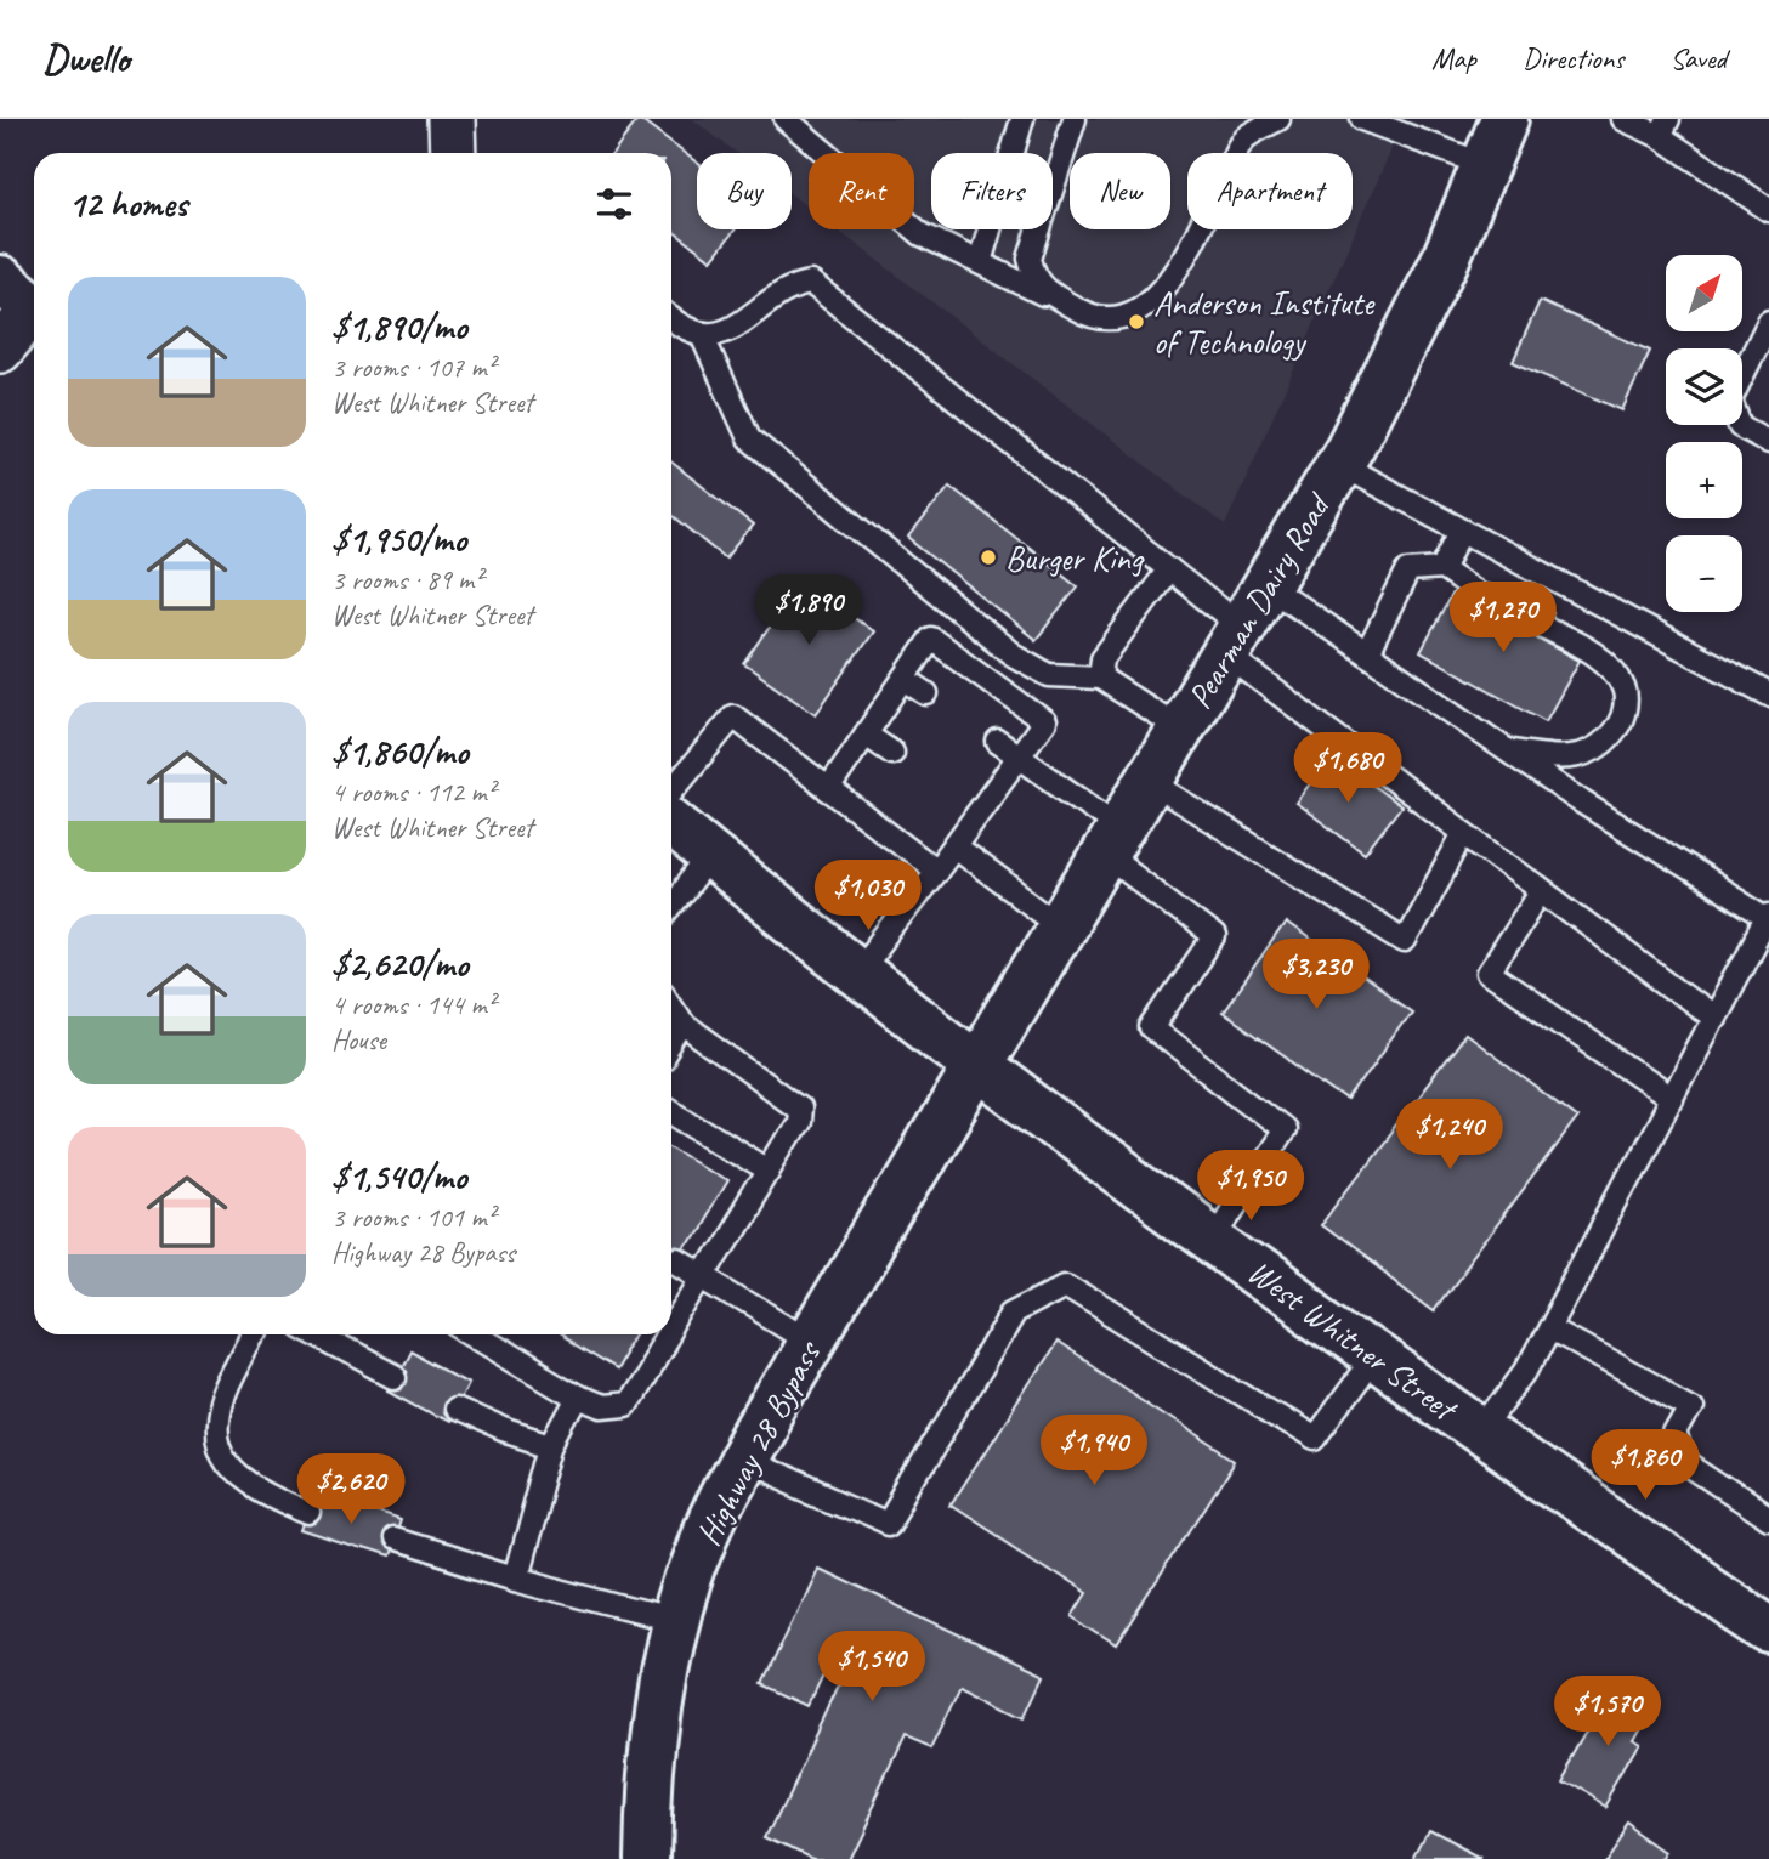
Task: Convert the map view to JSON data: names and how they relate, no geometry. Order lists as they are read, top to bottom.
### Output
{
  "streets": {
    "main road": ["Pearman Dairy Road", "West Whitner Street", "Highway 28 Bypass"]
  },
  "crossings": [
    ["Pearman Dairy Road", "West Whitner Street"],
    ["Pearman Dairy Road", "Highway 28 Bypass"],
    ["West Whitner Street", "Highway 28 Bypass"]
  ],
  "places": ["Anderson Institute of Technology", "Burger King"],
  "north": "top right",
  "page": {
    "header": "Dwello",
    "nav": ["Map", "Directions", "Saved"],
    "chip": [
      "Buy",
      "Rent",
      "Filters",
      "New",
      "Apartment"
    ],
    "heading": "12 homes",
    "map_buttons": ["+", "−"],
    "list": [
      {
        "name": "$1,890/mo",
        "note": "3 rooms · 107 m² · West Whitner Street"
      },
      {
        "name": "$1,950/mo",
        "note": "3 rooms · 89 m² · West Whitner Street"
      },
      {
        "name": "$1,860/mo",
        "note": "4 rooms · 112 m² · West Whitner Street"
      },
      {
        "name": "$2,620/mo",
        "note": "4 rooms · 144 m² · House"
      },
      {
        "name": "$1,540/mo",
        "note": "3 rooms · 101 m² · Highway 28 Bypass"
      }
    ],
    "price": [
      "$1,890",
      "$1,270",
      "$1,680",
      "$1,030",
      "$3,230",
      "$1,240",
      "$1,950",
      "$1,940",
      "$1,860",
      "$2,620",
      "$1,540",
      "$1,570"
    ]
  }
}
